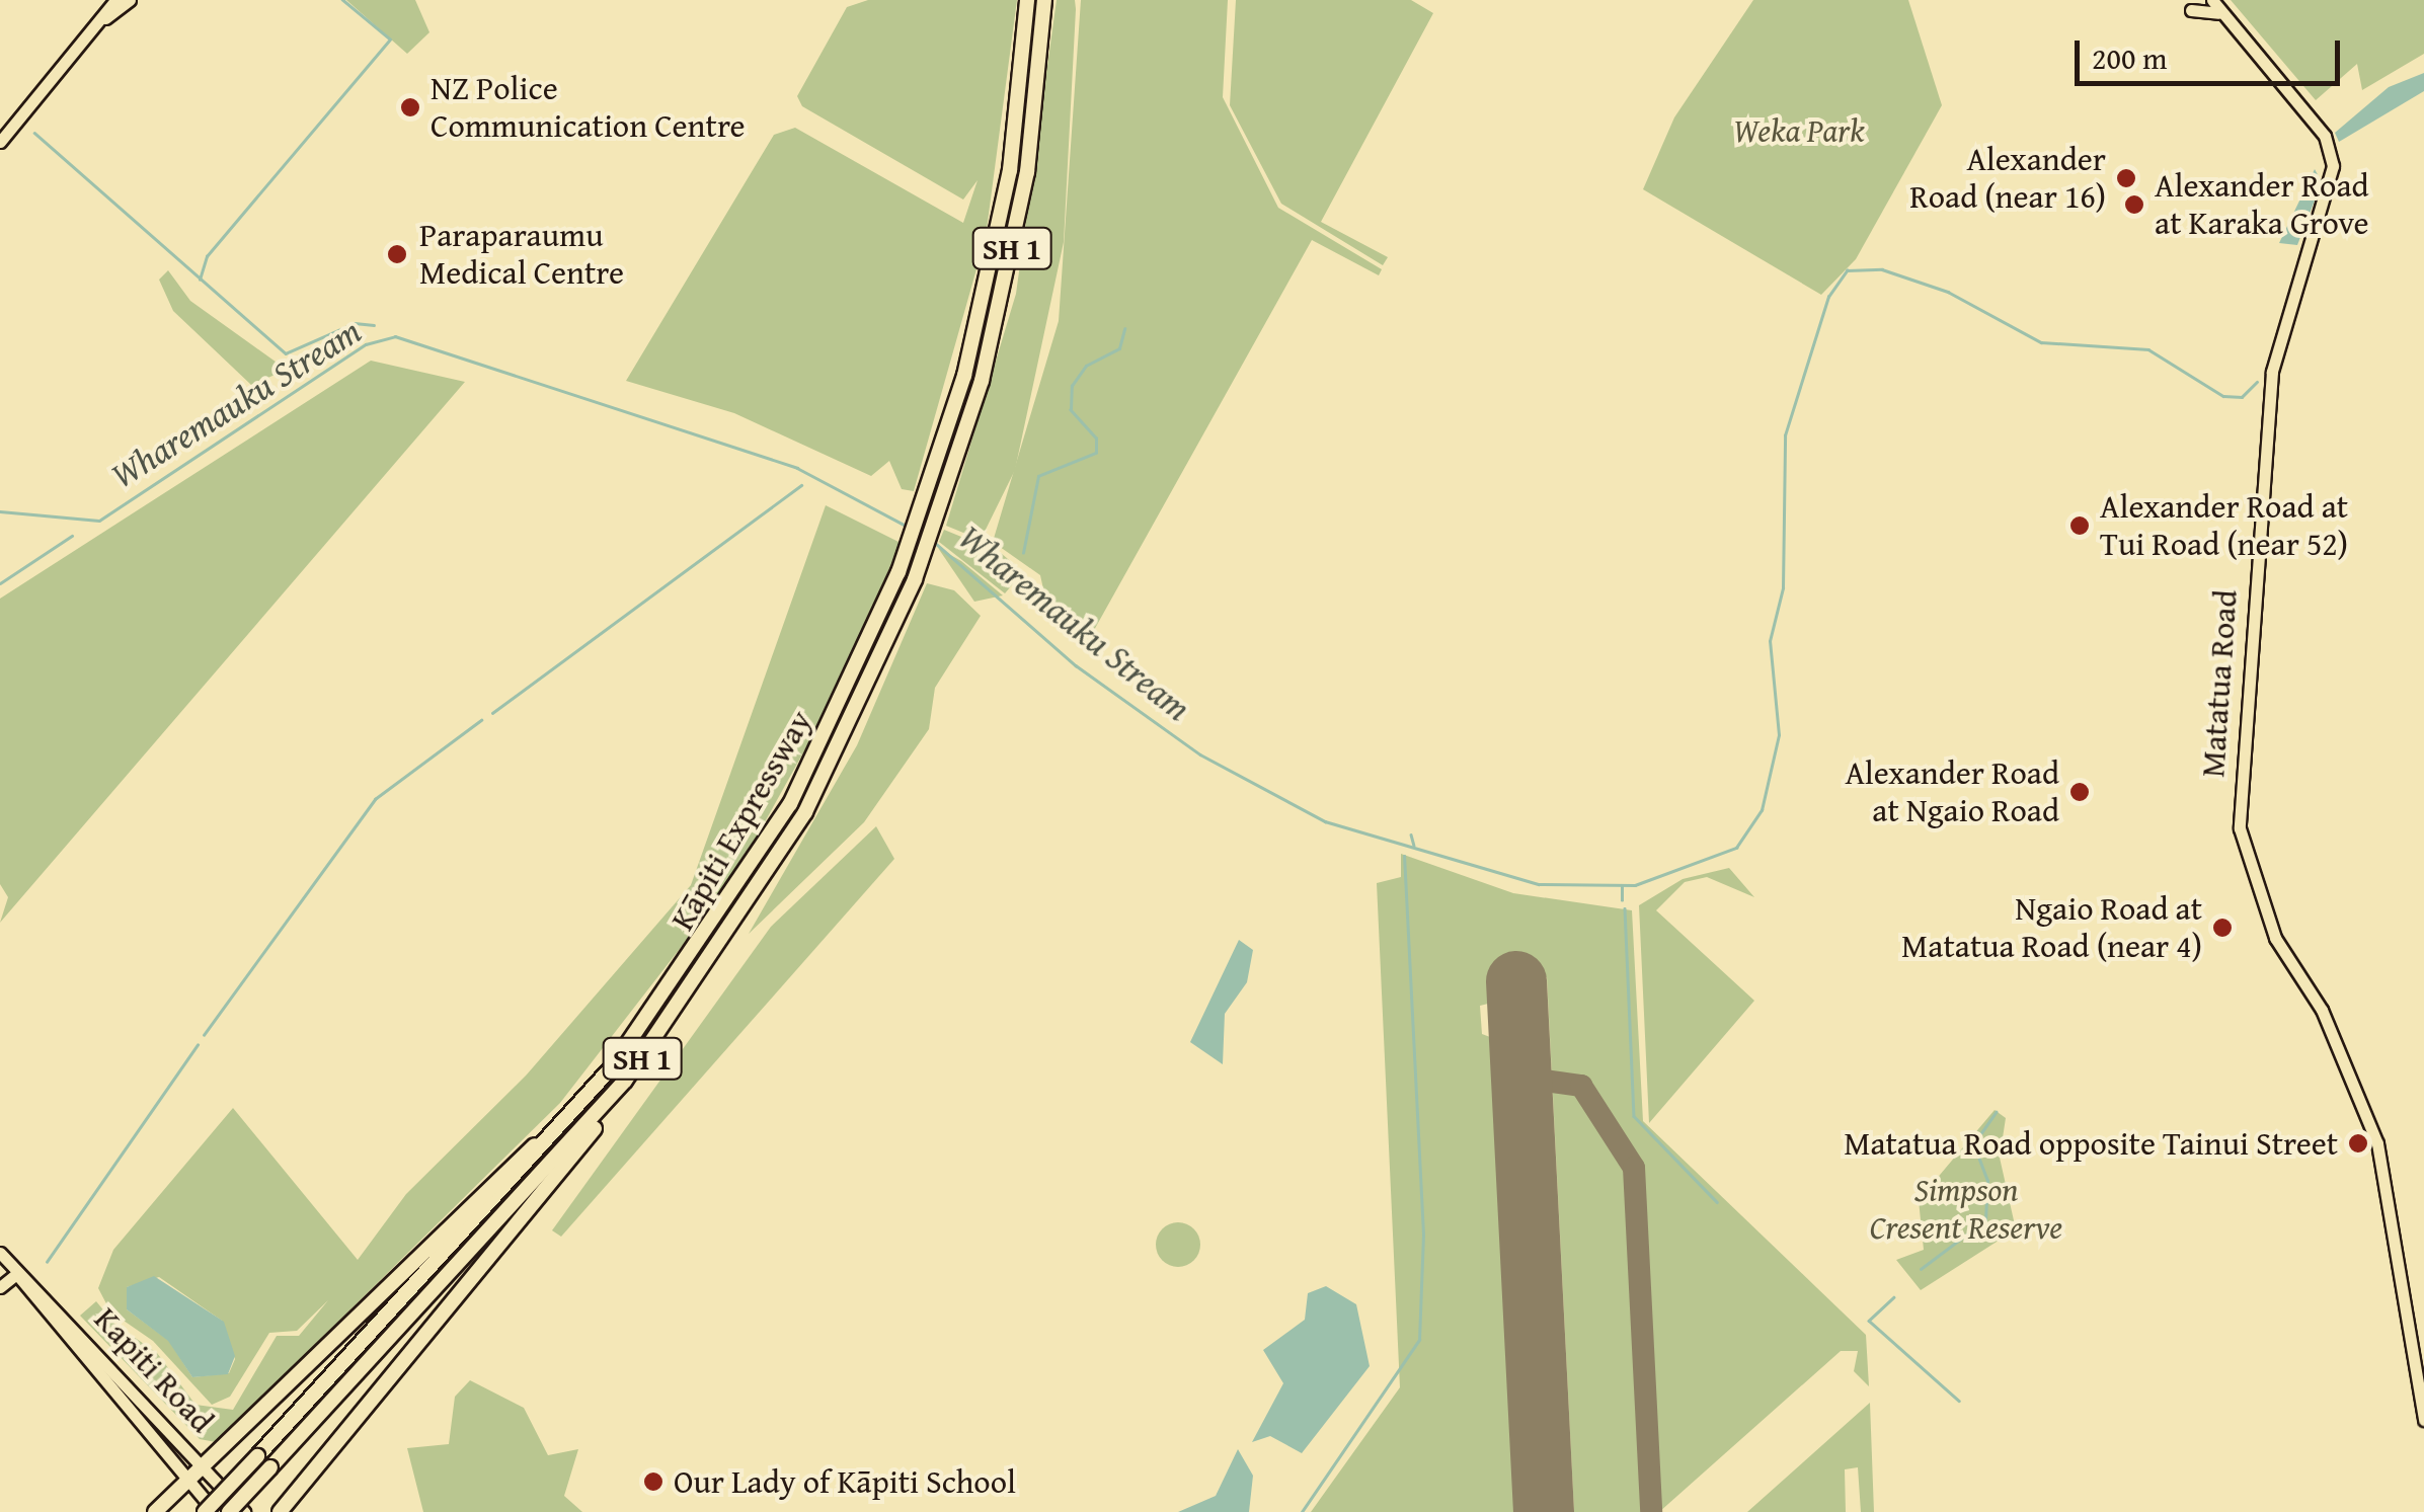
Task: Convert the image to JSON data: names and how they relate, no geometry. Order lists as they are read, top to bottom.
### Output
{
  "streets": {
    "highway": ["SH 1", "Kāpiti Expressway"],
    "main road": ["Matatua Road", "Kapiti Road"]
  },
  "water": ["Wharemauku Stream"],
  "parks": ["Weka Park", "Simpson Cresent Reserve"],
  "places": [
    "NZ Police Communication Centre",
    "Alexander Road (near 16)",
    "Alexander Road at Karaka Grove",
    "Paraparaumu Medical Centre",
    "Alexander Road at Tui Road (near 52)",
    "Alexander Road at Ngaio Road",
    "Ngaio Road at Matatua Road (near 4)",
    "Matatua Road opposite Tainui Street",
    "Our Lady of Kāpiti School"
  ],
  "scale_bar": "200 m"
}
